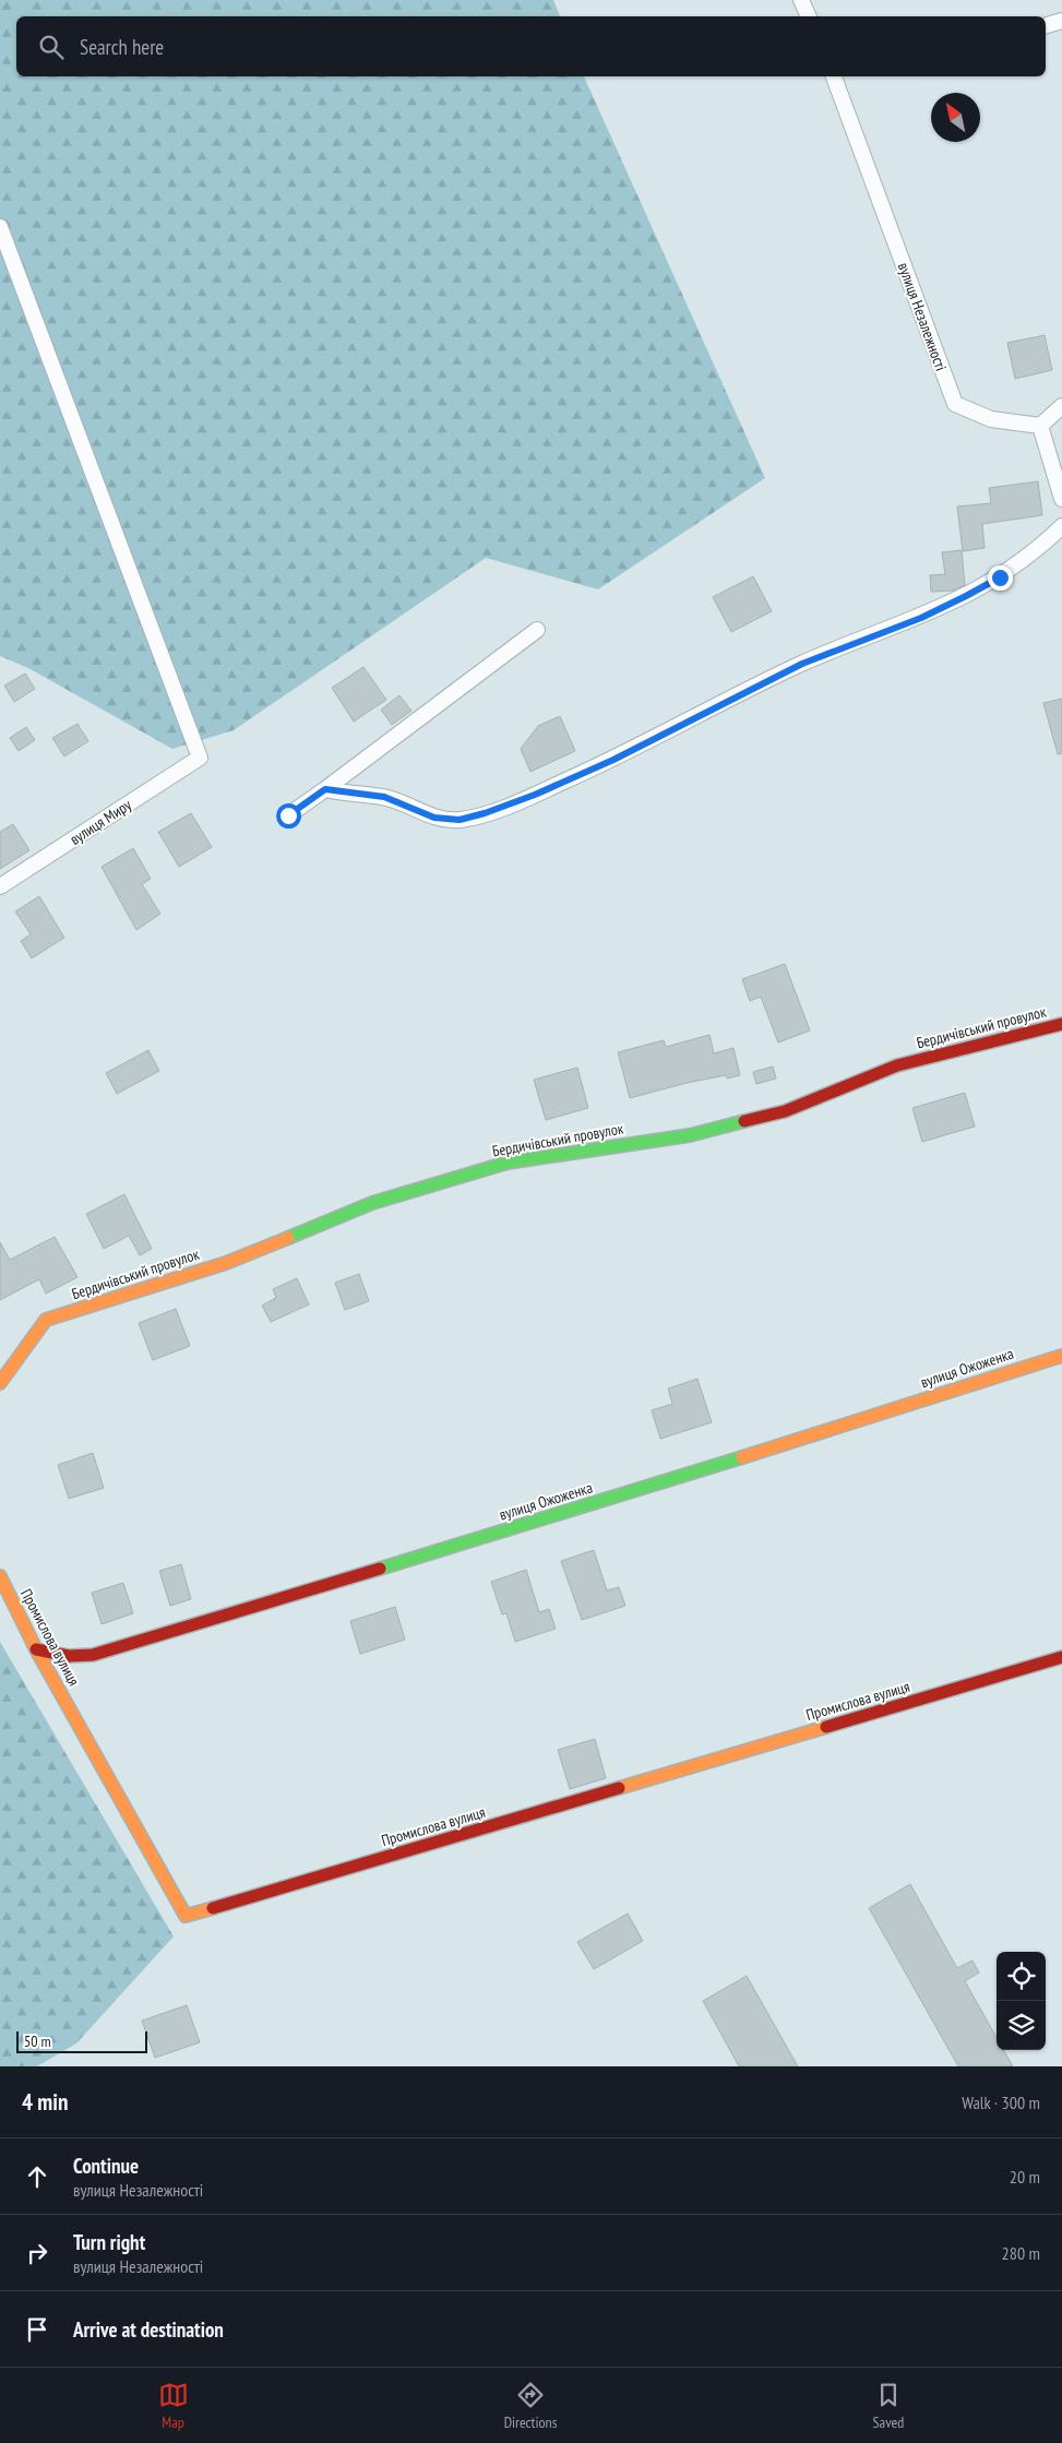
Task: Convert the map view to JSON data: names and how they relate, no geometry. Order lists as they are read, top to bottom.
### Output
{
  "streets": {
    "street": [
      "вулиця Незалежності",
      "вулиця Миру",
      "Бердичівський провулок",
      "вулиця Ожоженка",
      "Промислова вулиця"
    ]
  },
  "crossings": [
    ["вулиця Ожоженка", "Промислова вулиця"]
  ],
  "scale_bar": "50 m",
  "north": "top left",
  "page": {
    "search": "Search here",
    "scale": "50 m",
    "heading": ["4 min", "Walk · 300 m"],
    "list": [
      ["Continue", "вулиця Незалежності", "20 m"],
      ["Turn right", "вулиця Незалежності", "280 m"],
      "Arrive at destination"
    ],
    "nav": ["Map", "Directions", "Saved"]
  }
}
